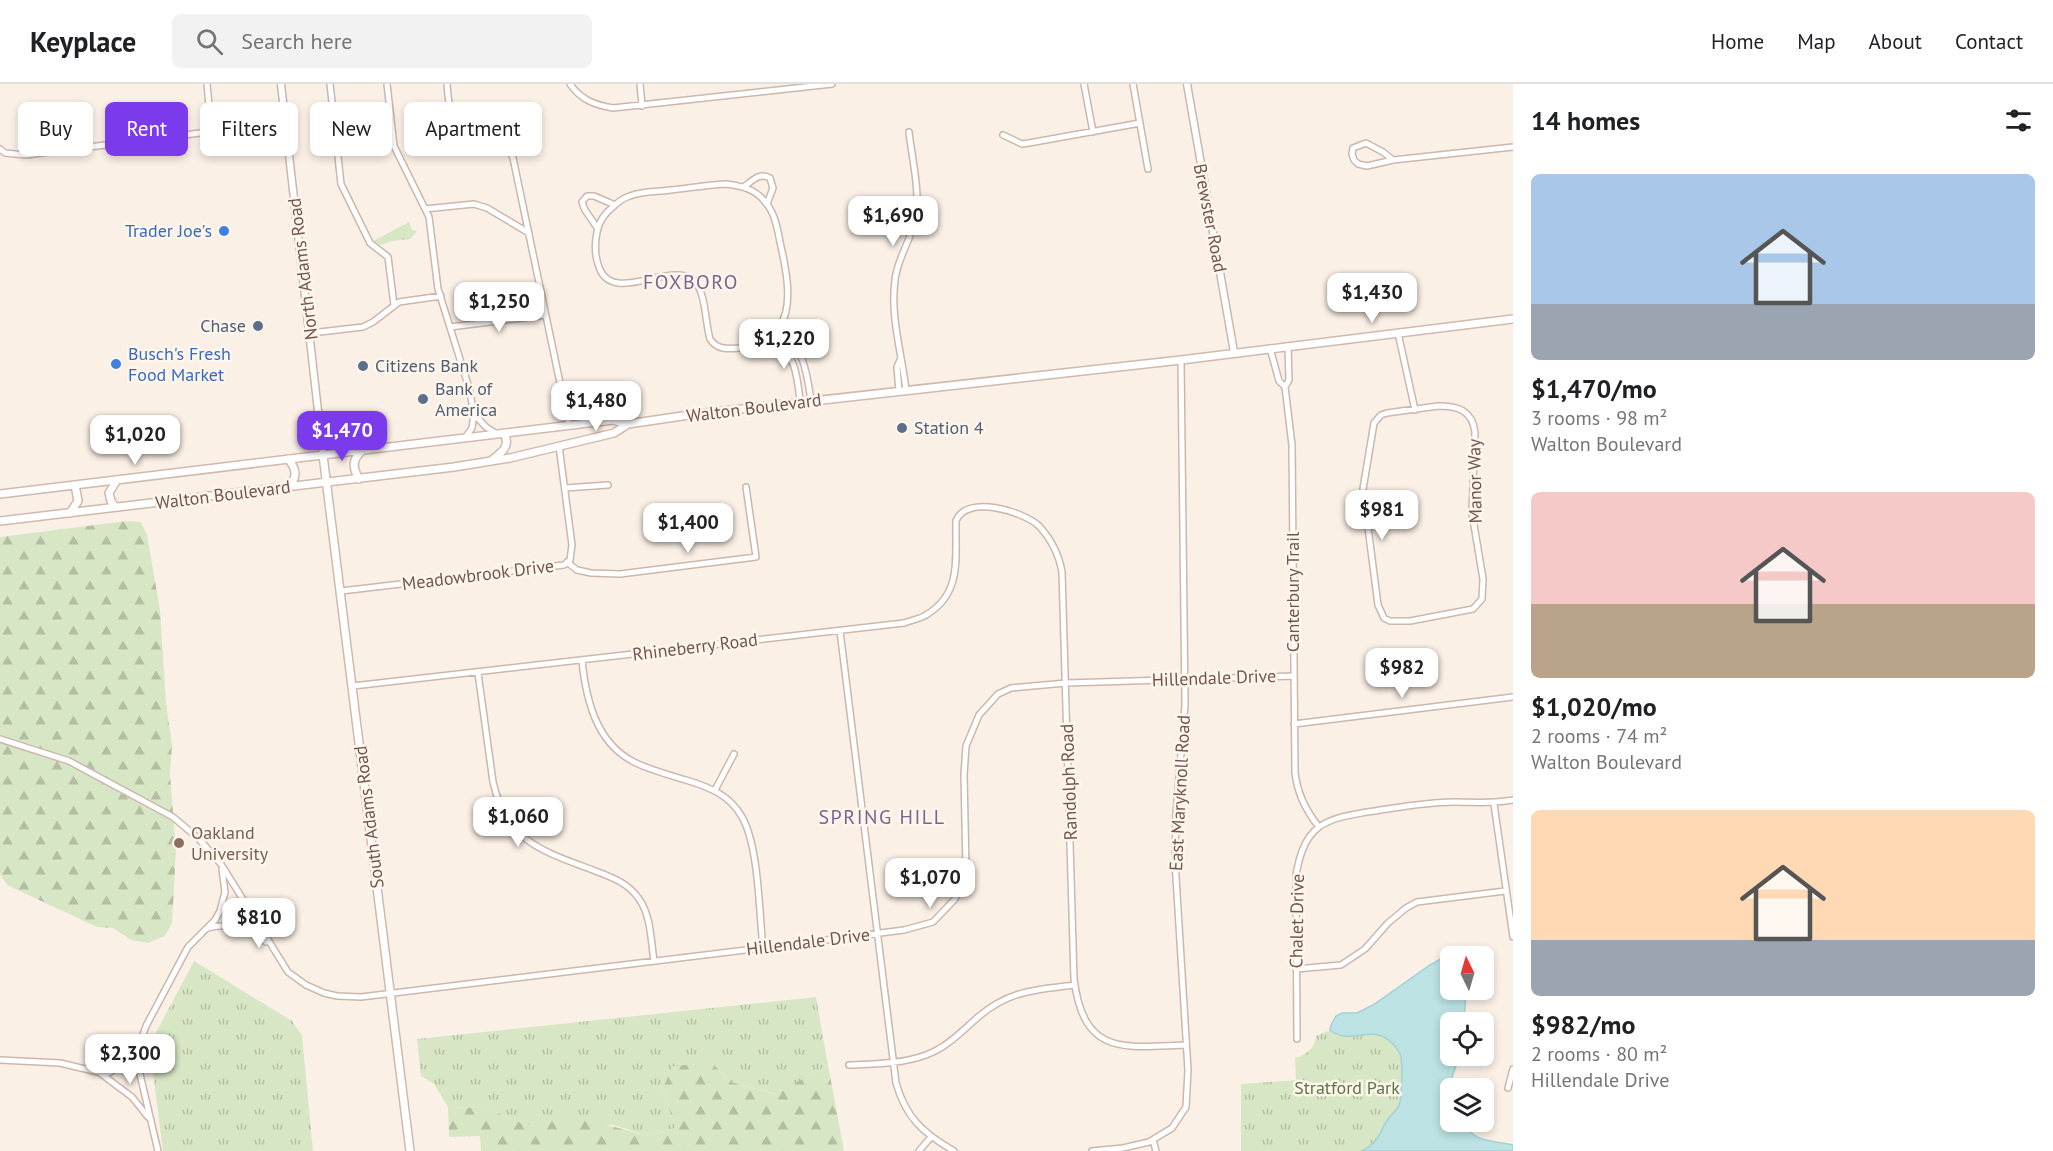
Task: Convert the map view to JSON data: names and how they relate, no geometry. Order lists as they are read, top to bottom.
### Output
{
  "streets": {
    "main road": ["Walton Boulevard", "South Adams Road"],
    "street": [
      "Brewster Road",
      "North Adams Road",
      "Manor Way",
      "Meadowbrook Drive",
      "Canterbury Trail",
      "Rhineberry Road",
      "Hillendale Drive",
      "Randolph Road",
      "East Maryknoll Road",
      "Chalet Drive"
    ]
  },
  "crossings": [
    ["Brewster Road", "Walton Boulevard"],
    ["North Adams Road", "Walton Boulevard"],
    ["North Adams Road", "South Adams Road"],
    ["Walton Boulevard", "Meadowbrook Drive"],
    ["Walton Boulevard", "Canterbury Trail"],
    ["Walton Boulevard", "East Maryknoll Road"],
    ["Walton Boulevard", "South Adams Road"],
    ["Meadowbrook Drive", "South Adams Road"],
    ["Canterbury Trail", "Hillendale Drive"],
    ["Canterbury Trail", "Chalet Drive"],
    ["Rhineberry Road", "Randolph Road"],
    ["Rhineberry Road", "South Adams Road"],
    ["Hillendale Drive", "Randolph Road"],
    ["Hillendale Drive", "East Maryknoll Road"],
    ["Hillendale Drive", "South Adams Road"],
    ["Randolph Road", "East Maryknoll Road"]
  ],
  "districts": ["FOXBORO", "SPRING HILL"],
  "parks": ["Stratford Park"],
  "places": [
    "Trader Joe's",
    "Chase",
    "Busch's Fresh Food Market",
    "Citizens Bank",
    "Bank of America",
    "Station 4",
    "Oakland University"
  ],
  "north": "top",
  "page": {
    "header": "Keyplace",
    "search": "Search here",
    "nav": [
      "Home",
      "Map",
      "About",
      "Contact"
    ],
    "heading": "14 homes",
    "chip": [
      "Buy",
      "Rent",
      "Filters",
      "New",
      "Apartment"
    ],
    "list": [
      {
        "name": "$1,470/mo",
        "note": "3 rooms · 98 m² · Walton Boulevard"
      },
      {
        "name": "$1,020/mo",
        "note": "2 rooms · 74 m² · Walton Boulevard"
      },
      {
        "name": "$982/mo",
        "note": "2 rooms · 80 m² · Hillendale Drive"
      }
    ],
    "price": [
      "$1,690",
      "$1,430",
      "$1,250",
      "$1,220",
      "$1,480",
      "$1,470",
      "$1,020",
      "$981",
      "$1,400",
      "$982",
      "$1,060",
      "$1,070",
      "$810",
      "$2,300"
    ]
  }
}
